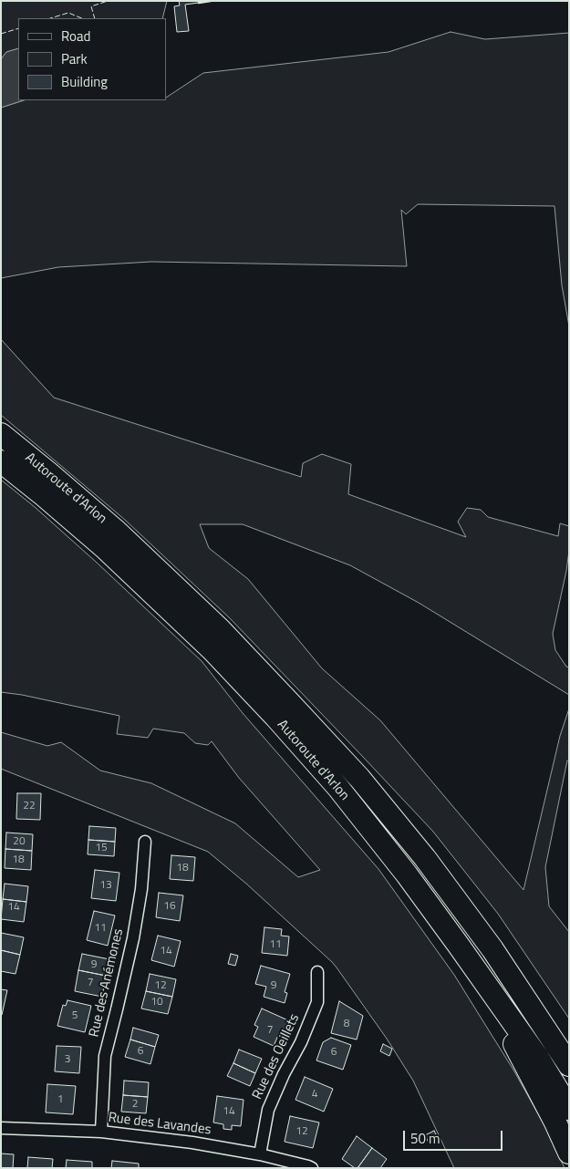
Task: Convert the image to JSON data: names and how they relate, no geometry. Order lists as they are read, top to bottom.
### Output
{
  "streets": {
    "highway": ["Autoroute d'Arlon"],
    "street": ["Rue des Anémones", "Rue des Oeillets", "Rue des Lavandes"]
  },
  "crossings": [
    ["Rue des Anémones", "Rue des Lavandes"],
    ["Rue des Oeillets", "Rue des Lavandes"]
  ],
  "house_numbers": [
    "22",
    "20",
    "15",
    "18",
    "18",
    "13",
    "16",
    "14",
    "11",
    "11",
    "14",
    "9",
    "7",
    "12",
    "9",
    "10",
    "5",
    "8",
    "7",
    "6",
    "6",
    "3",
    "4",
    "1",
    "2",
    "14",
    "12"
  ],
  "legend": ["Road", "Park", "Building"],
  "scale_bar": "50 m"
}
